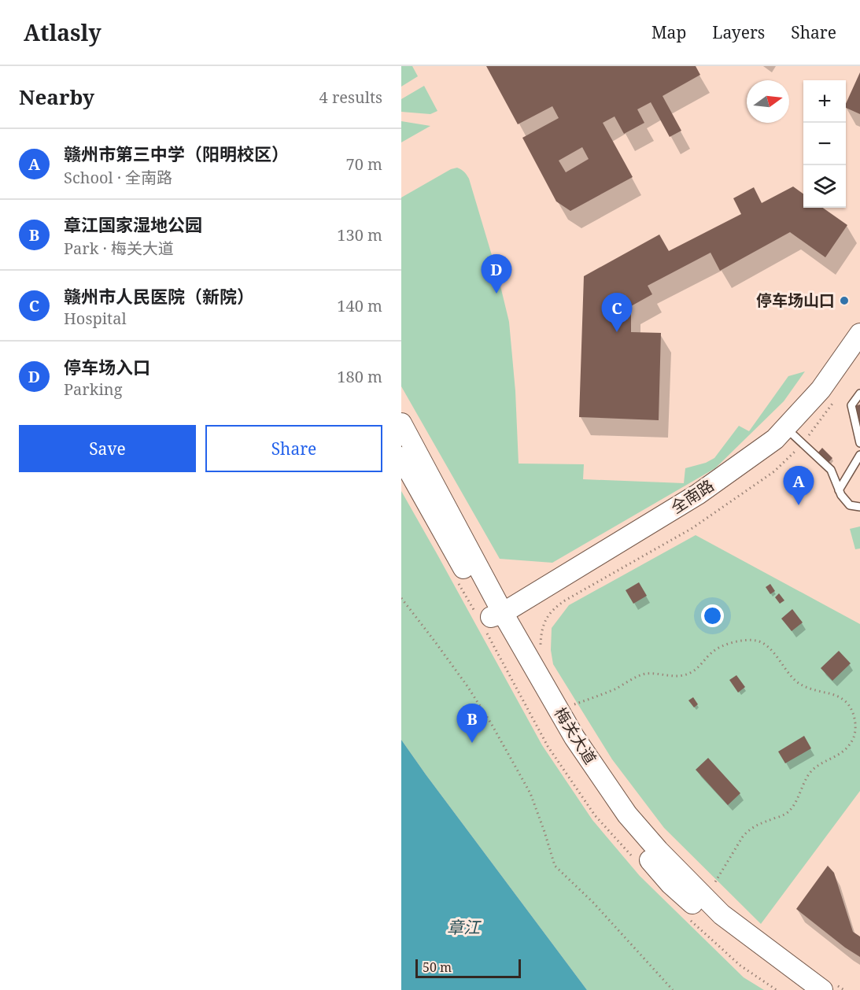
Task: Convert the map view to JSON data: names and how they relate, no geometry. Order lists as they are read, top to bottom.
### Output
{
  "streets": {
    "main road": ["全南路", "梅关大道"]
  },
  "crossings": [
    ["全南路", "梅关大道"]
  ],
  "water": ["章江"],
  "places": ["停车场山口"],
  "scale_bar": "50 m",
  "north": "right",
  "page": {
    "header": "Atlasly",
    "nav": ["Map", "Layers", "Share"],
    "heading": ["Nearby", "4 results"],
    "map_buttons": ["+", "−"],
    "list": [
      {
        "mark": "A",
        "name": "赣州市第三中学（阳明校区）",
        "note": "School · 全南路",
        "value": "70 m"
      },
      {
        "mark": "B",
        "name": "章江国家湿地公园",
        "note": "Park · 梅关大道",
        "value": "130 m"
      },
      {
        "mark": "C",
        "name": "赣州市人民医院（新院）",
        "note": "Hospital",
        "value": "140 m"
      },
      {
        "mark": "D",
        "name": "停车场入口",
        "note": "Parking",
        "value": "180 m"
      }
    ],
    "pins": [
      "D",
      "C",
      "A",
      "B"
    ],
    "buttons": ["Save", "Share"],
    "scale": "50 m"
  }
}
